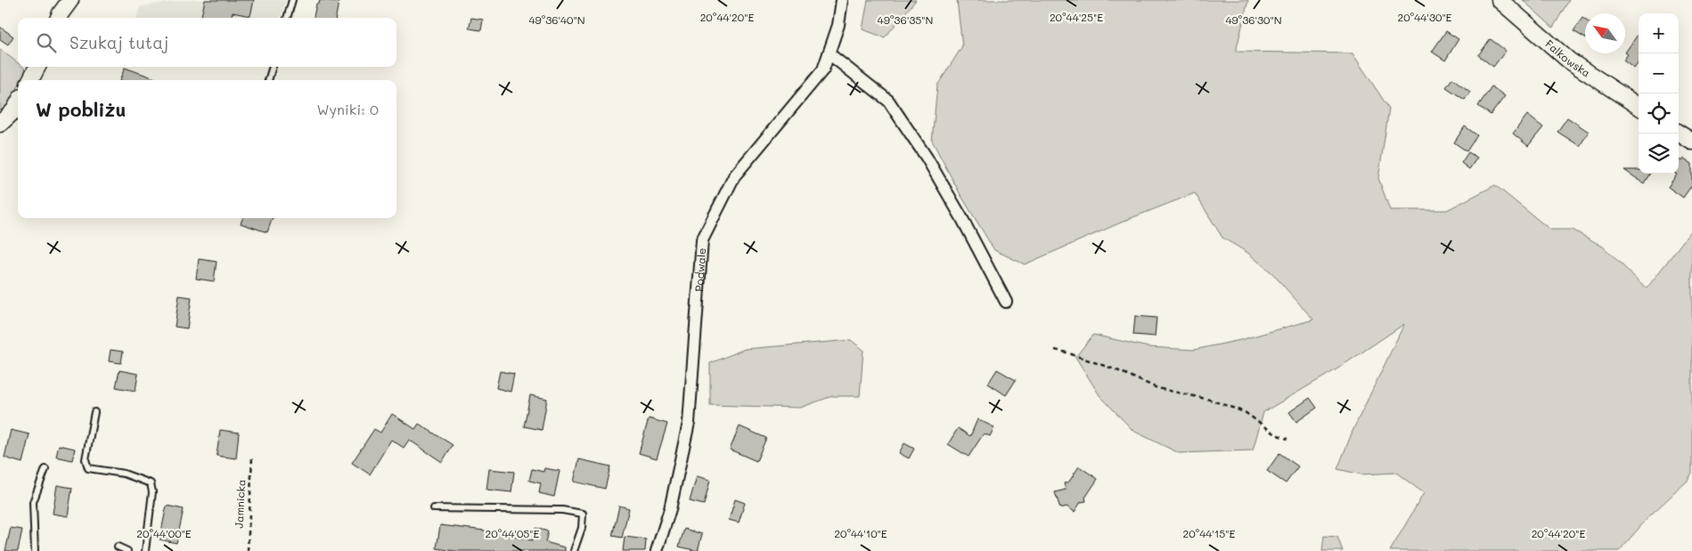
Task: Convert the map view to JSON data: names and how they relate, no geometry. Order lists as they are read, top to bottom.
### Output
{
  "streets": {
    "street": ["Falkowska", "Podwale"],
    "path": ["Jamnicka"]
  },
  "north": "top left",
  "page": {
    "map_buttons": ["+", "−"],
    "search": "Szukaj tutaj",
    "heading": ["W pobliżu", "Wyniki: 0"]
  },
  "coordinates": [
    "20°44'30\"E",
    "20°44'20\"E",
    "20°44'25\"E",
    "49°36'40\"N",
    "49°36'35\"N",
    "49°36'30\"N",
    "20°44'00\"E",
    "20°44'05\"E",
    "20°44'10\"E",
    "20°44'15\"E"
  ]
}
